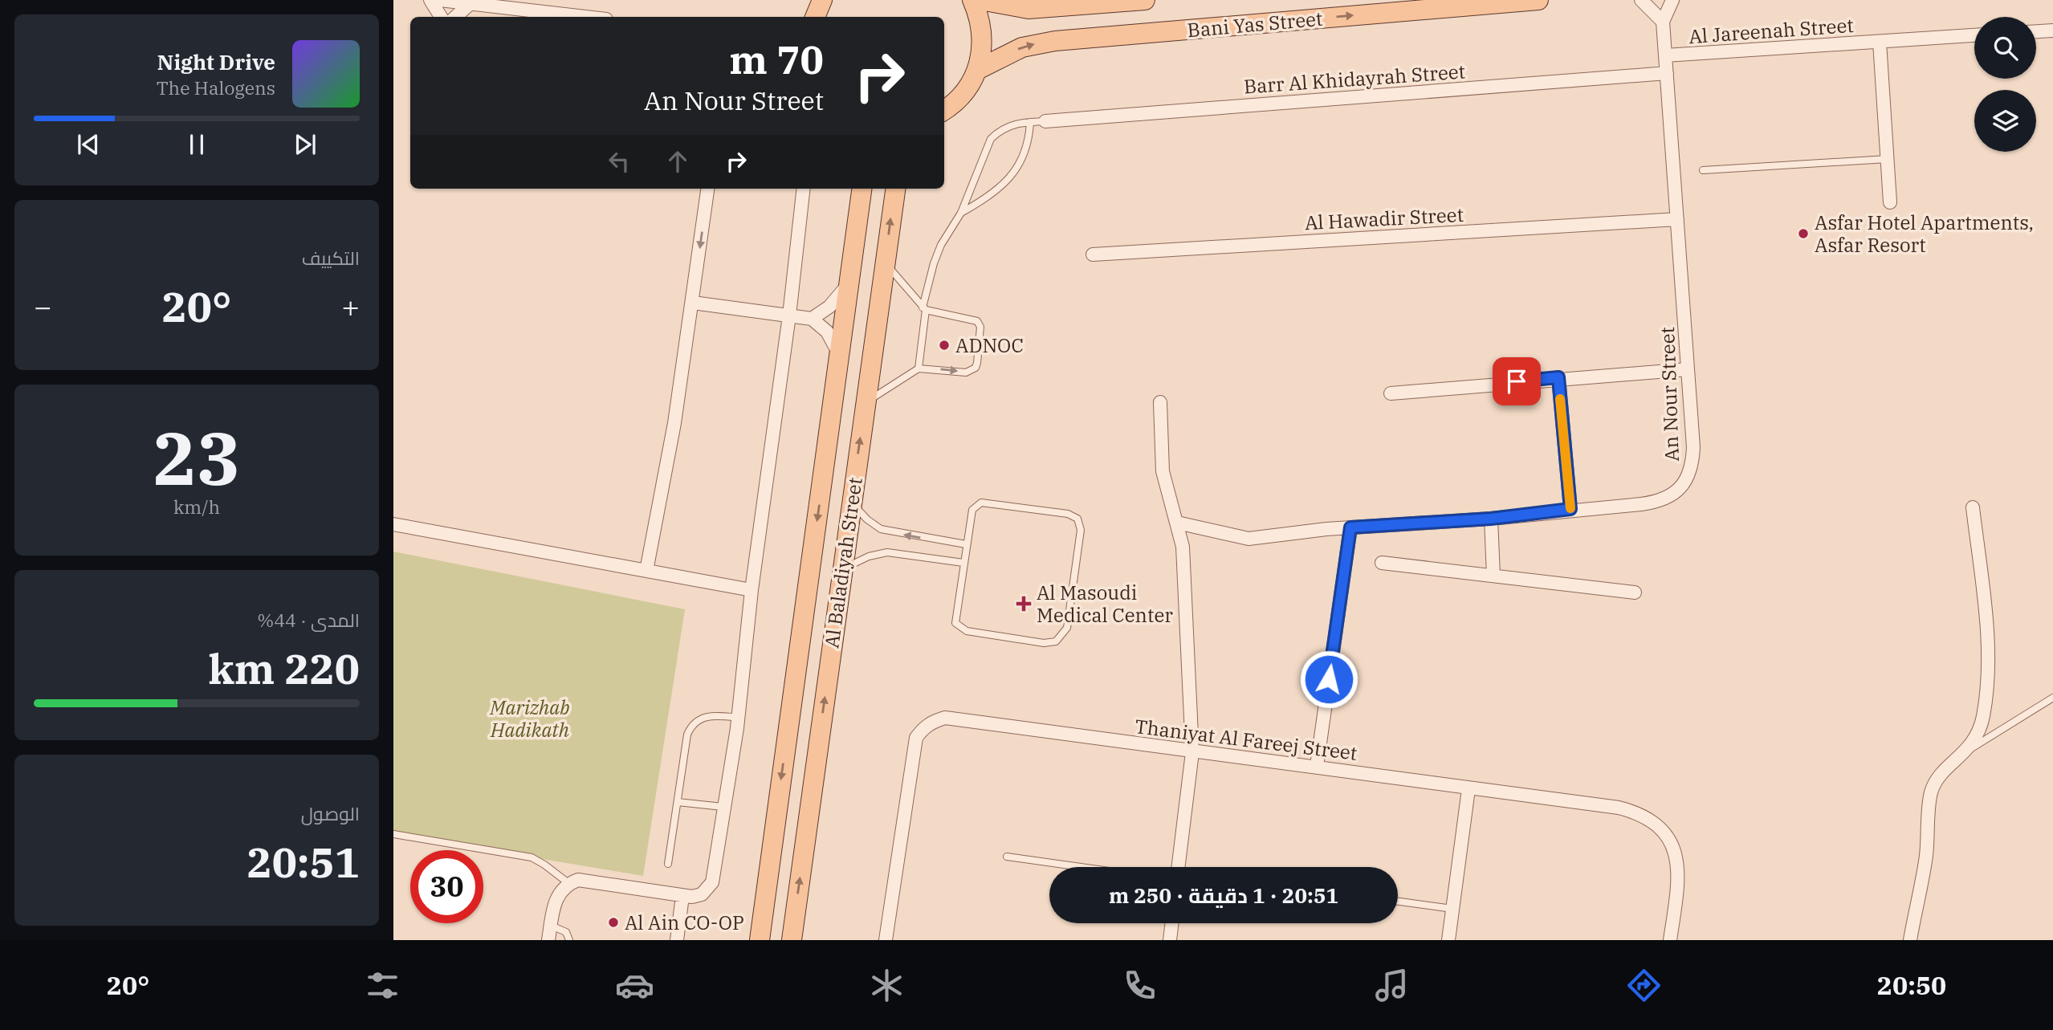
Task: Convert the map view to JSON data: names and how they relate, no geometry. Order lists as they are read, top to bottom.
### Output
{
  "streets": {
    "main road": ["Bani Yas Street", "Al Baladiyah Street"],
    "street": [
      "Al Jareenah Street",
      "Barr Al Khidayrah Street",
      "Al Hawadir Street",
      "An Nour Street",
      "Thaniyat Al Fareej Street"
    ]
  },
  "crossings": [
    ["Al Jareenah Street", "An Nour Street"],
    ["Barr Al Khidayrah Street", "An Nour Street"],
    ["Al Hawadir Street", "An Nour Street"]
  ],
  "one_way": ["Bani Yas Street"],
  "parks": ["Marizhab Hadikath"],
  "places": {
    "other": ["Asfar Hotel Apartments, Asfar Resort", "ADNOC", "Al Ain CO-OP"],
    "health": ["Al Masoudi Medical Center"]
  },
  "page": {
    "turn": ["70 m", "An Nour Street"],
    "song": ["Night Drive", "The Halogens"],
    "tile": [
      "التكييف",
      ["23", "km/h"],
      ["المدى · 44%", "220 km"],
      ["الوصول", "20:51"]
    ],
    "heat": ["−", "20°", "+"],
    "limit": "30",
    "trip": "20:51 · 1 دقيقة · 250 m",
    "tabs": ["20:50", "20°"]
  }
}
